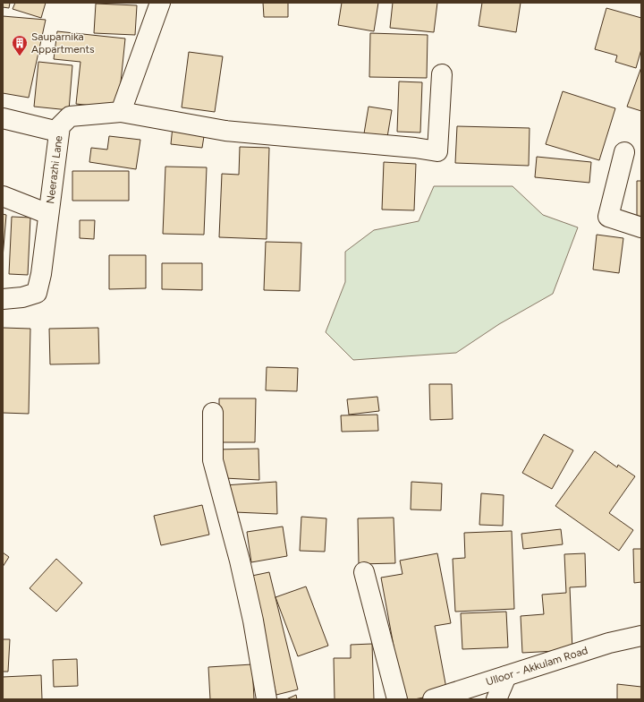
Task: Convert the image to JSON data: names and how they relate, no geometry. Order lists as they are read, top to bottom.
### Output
{
  "streets": {
    "street": ["Neerazhi Lane", "Ulloor - Akkulam Road"]
  },
  "places": {
    "building": ["Sauparnika Appartments"]
  }
}
